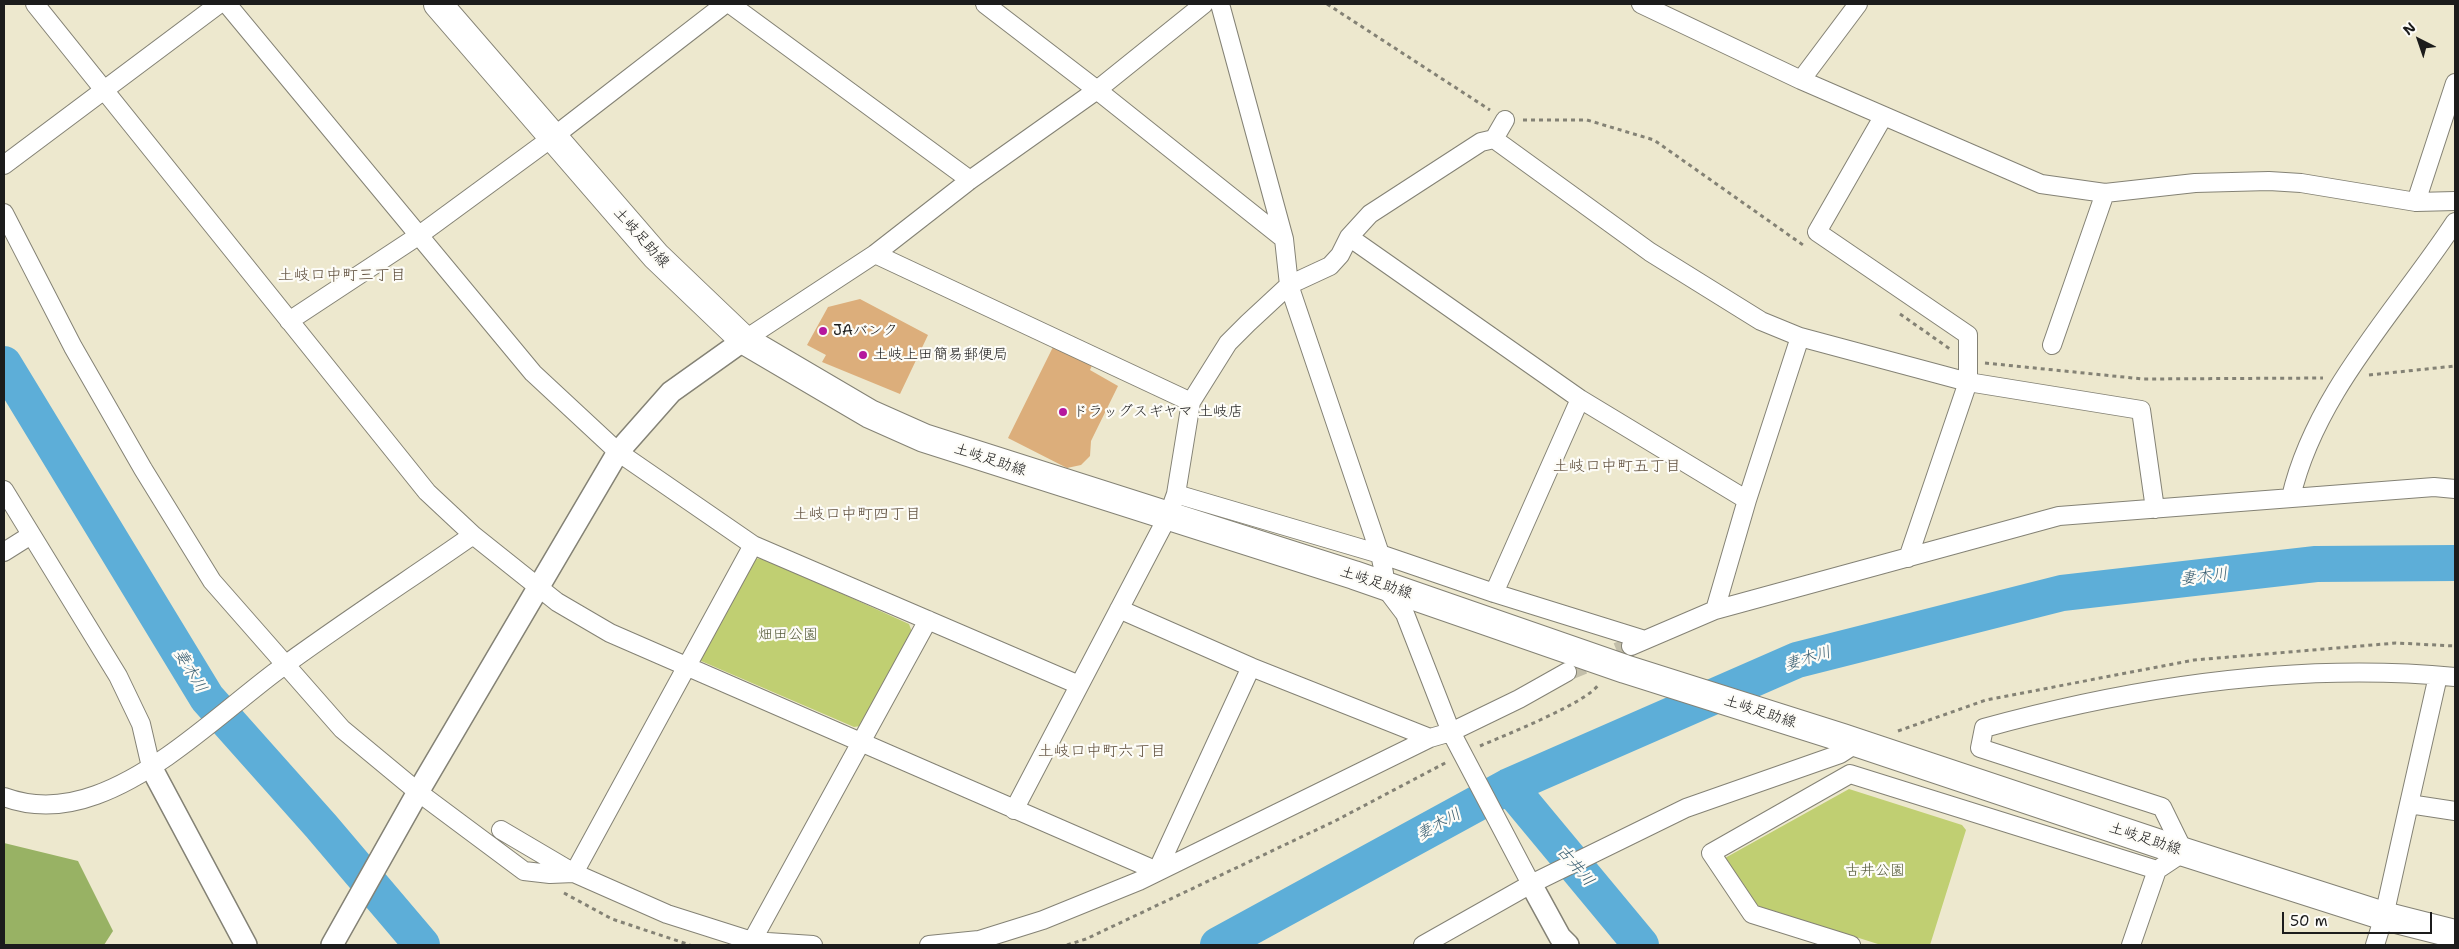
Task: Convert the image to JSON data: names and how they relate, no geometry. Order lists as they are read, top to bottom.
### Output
{
  "streets": {
    "main road": ["土岐足助線"]
  },
  "districts": [
    "土岐口中町三丁目",
    "土岐口中町五丁目",
    "土岐口中町四丁目",
    "土岐口中町六丁目"
  ],
  "water": ["妻木川", "古井川"],
  "parks": ["畑田公園", "古井公園"],
  "places": ["JAバンク", "土岐上田簡易郵便局", "ドラッグスギヤマ 土岐店"],
  "scale_bar": "50 m",
  "north": "top left"
}
